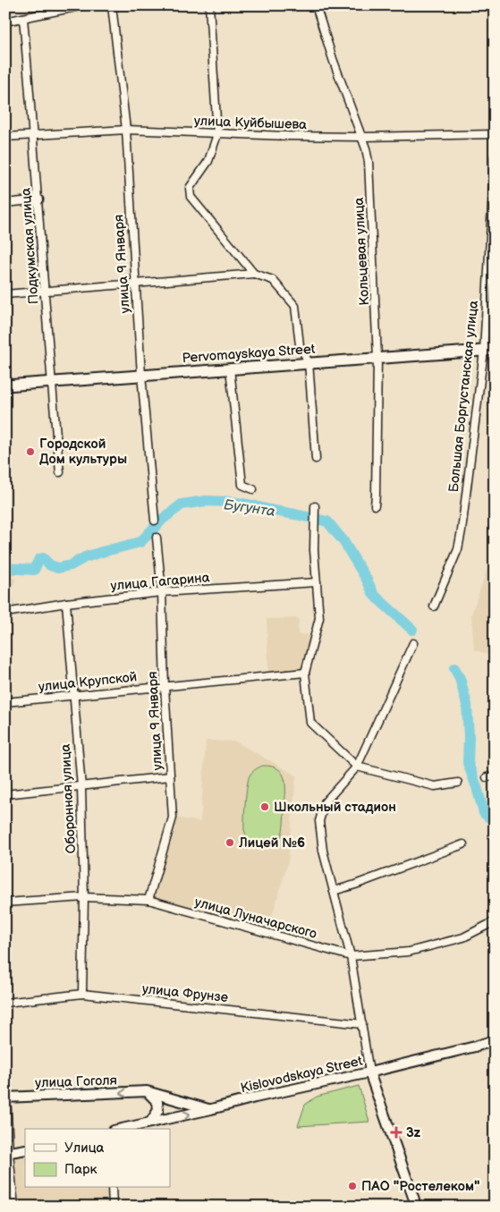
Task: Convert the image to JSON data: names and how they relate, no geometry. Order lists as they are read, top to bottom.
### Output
{
  "streets": {
    "main road": ["Pervomayskaya Street"],
    "street": [
      "улица Куйбышева",
      "Подкумская улица",
      "Кольцевая улица",
      "улица 9 Января",
      "Большая Боргустанская улица",
      "улица Гагарина",
      "улица Крупской",
      "Оборонная улица",
      "улица Луначарского",
      "улица Фрунзе",
      "Kislovodskaya Street",
      "улица Гоголя"
    ]
  },
  "crossings": [
    ["улица Куйбышева", "Подкумская улица"],
    ["улица Куйбышева", "Кольцевая улица"],
    ["улица Куйбышева", "улица 9 Января"],
    ["Подкумская улица", "Pervomayskaya Street"],
    ["Кольцевая улица", "Pervomayskaya Street"],
    ["улица 9 Января", "Pervomayskaya Street"],
    ["улица 9 Января", "улица Гагарина"],
    ["улица 9 Января", "улица Крупской"],
    ["улица 9 Января", "улица Луначарского"],
    ["Pervomayskaya Street", "Большая Боргустанская улица"],
    ["улица Гагарина", "Оборонная улица"],
    ["улица Крупской", "Оборонная улица"],
    ["Оборонная улица", "улица Луначарского"],
    ["Оборонная улица", "улица Фрунзе"],
    ["Kislovodskaya Street", "улица Гоголя"]
  ],
  "one_way": ["улица Гоголя"],
  "water": ["Бугунта"],
  "places": {
    "other": [
      "Городской Дом культуры",
      "Школьный стадион",
      "Лицей №6",
      "ПАО \"Ростелеком\""
    ],
    "health": ["3z"]
  },
  "legend": ["Улица", "Парк"]
}
